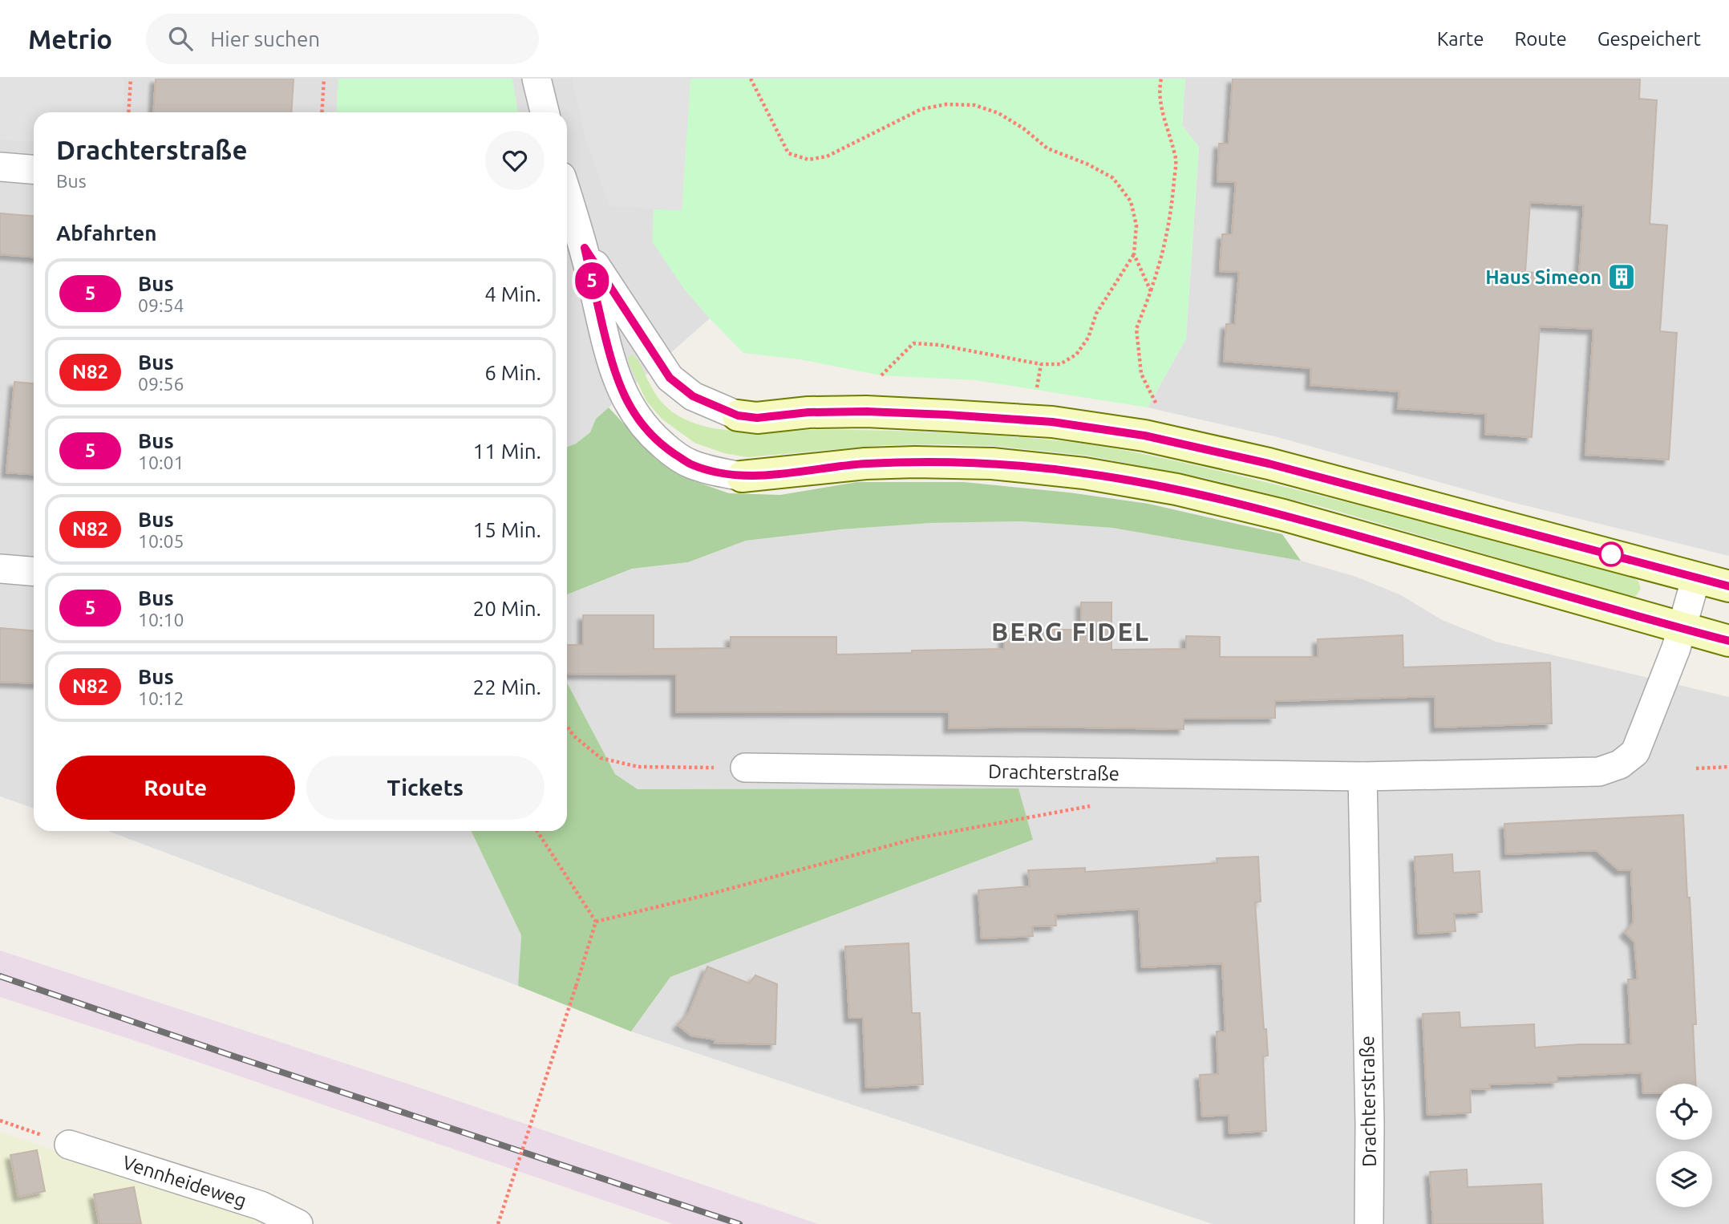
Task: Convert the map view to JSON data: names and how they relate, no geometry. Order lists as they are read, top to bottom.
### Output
{
  "streets": {
    "street": ["Drachterstraße", "Vennheideweg"]
  },
  "districts": ["BERG FIDEL"],
  "places": {
    "building": ["Haus Simeon"]
  },
  "lines": ["bus line 5"],
  "page": {
    "header": "Metrio",
    "search": "Hier suchen",
    "nav": ["Karte", "Route", "Gespeichert"],
    "on_map": "5",
    "heading": [
      ["Drachterstraße", "Bus"],
      "Abfahrten"
    ],
    "list": [
      {
        "mark": "5",
        "name": "Bus",
        "note": "09:54",
        "value": "4 Min."
      },
      {
        "mark": "N82",
        "name": "Bus",
        "note": "09:56",
        "value": "6 Min."
      },
      {
        "mark": "5",
        "name": "Bus",
        "note": "10:01",
        "value": "11 Min."
      },
      {
        "mark": "N82",
        "name": "Bus",
        "note": "10:05",
        "value": "15 Min."
      },
      {
        "mark": "5",
        "name": "Bus",
        "note": "10:10",
        "value": "20 Min."
      },
      {
        "mark": "N82",
        "name": "Bus",
        "note": "10:12",
        "value": "22 Min."
      }
    ],
    "buttons": ["Route", "Tickets"]
  }
}
